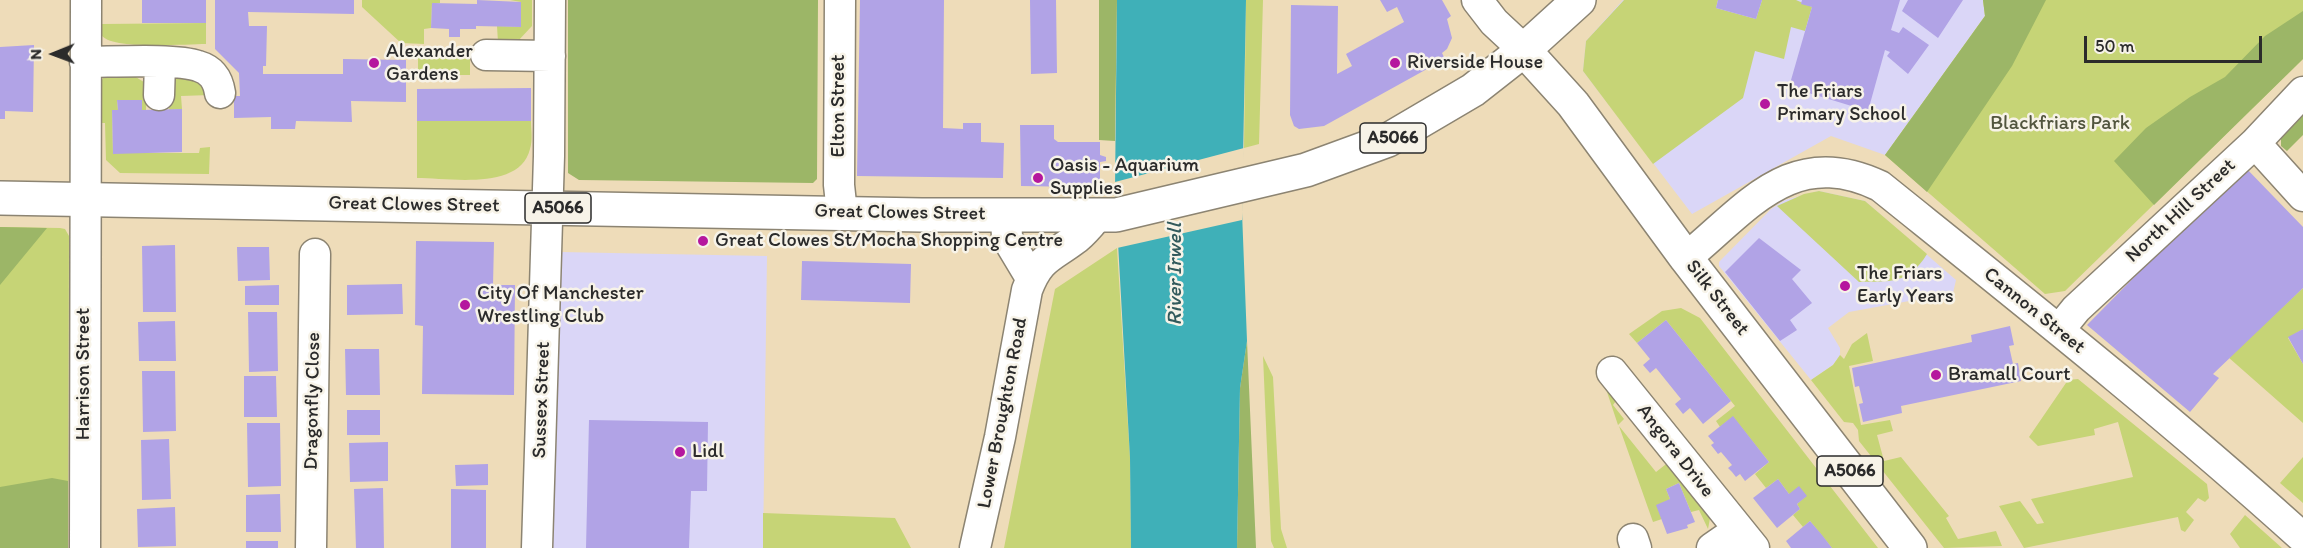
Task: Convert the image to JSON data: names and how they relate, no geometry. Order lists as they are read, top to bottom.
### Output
{
  "streets": {
    "main road": ["A5066", "Great Clowes Street", "Silk Street"],
    "street": [
      "Elton Street",
      "North Hill Street",
      "Cannon Street",
      "Harrison Street",
      "Sussex Street",
      "Dragonfly Close",
      "Lower Broughton Road",
      "Angora Drive"
    ]
  },
  "crossings": [
    ["Elton Street", "Great Clowes Street"],
    ["A5066", "Great Clowes Street"],
    ["A5066", "Silk Street"],
    ["A5066", "Lower Broughton Road"],
    ["Great Clowes Street", "Harrison Street"],
    ["Great Clowes Street", "Sussex Street"],
    ["Great Clowes Street", "Lower Broughton Road"],
    ["North Hill Street", "Cannon Street"],
    ["Silk Street", "Cannon Street"]
  ],
  "water": ["River Irwell"],
  "parks": ["Blackfriars Park"],
  "places": [
    "Alexander Gardens",
    "Riverside House",
    "The Friars Primary School",
    "Oasis - Aquarium Supplies",
    "Great Clowes St/Mocha Shopping Centre",
    "The Friars Early Years",
    "City Of Manchester Wrestling Club",
    "Bramall Court",
    "Lidl"
  ],
  "scale_bar": "50 m",
  "north": "left"
}
